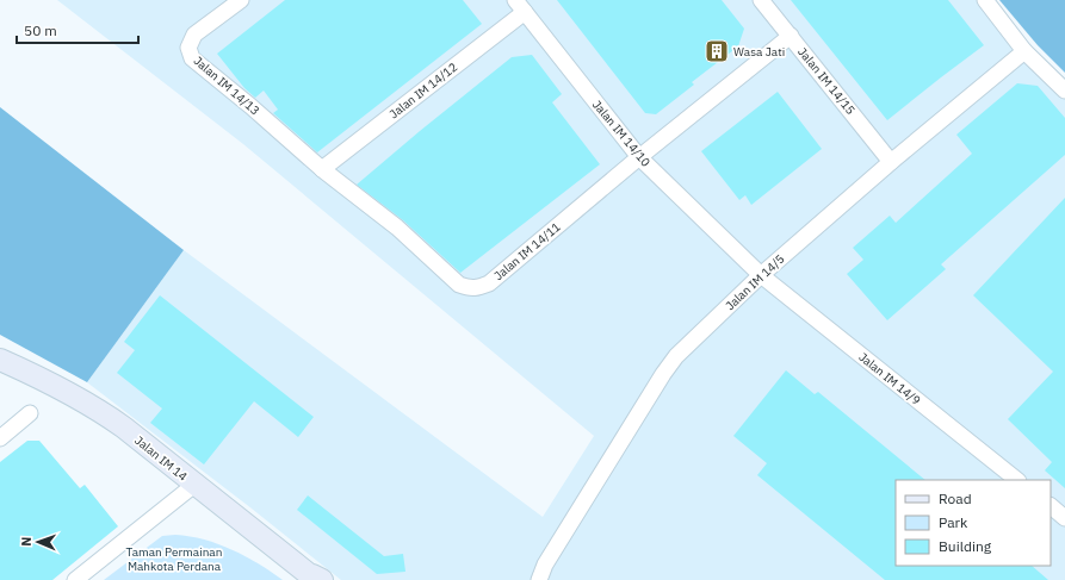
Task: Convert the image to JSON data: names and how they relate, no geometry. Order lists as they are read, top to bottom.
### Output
{
  "streets": {
    "street": [
      "Jalan IM 14/15",
      "Jalan IM 14/13",
      "Jalan IM 14/12",
      "Jalan IM 14/10",
      "Jalan IM 14/11",
      "Jalan IM 14/5",
      "Jalan IM 14/9",
      "Jalan IM 14"
    ]
  },
  "crossings": [
    ["Jalan IM 14/15", "Jalan IM 14/11"],
    ["Jalan IM 14/15", "Jalan IM 14/5"],
    ["Jalan IM 14/13", "Jalan IM 14/12"],
    ["Jalan IM 14/13", "Jalan IM 14/11"],
    ["Jalan IM 14/12", "Jalan IM 14/10"],
    ["Jalan IM 14/12", "Jalan IM 14/11"],
    ["Jalan IM 14/10", "Jalan IM 14/11"],
    ["Jalan IM 14/10", "Jalan IM 14/5"],
    ["Jalan IM 14/10", "Jalan IM 14/9"],
    ["Jalan IM 14/5", "Jalan IM 14/9"]
  ],
  "parks": ["Taman Permainan Mahkota Perdana"],
  "places": {
    "building": ["Wasa Jati"]
  },
  "legend": ["Road", "Park", "Building"],
  "scale_bar": "50 m",
  "north": "left"
}
